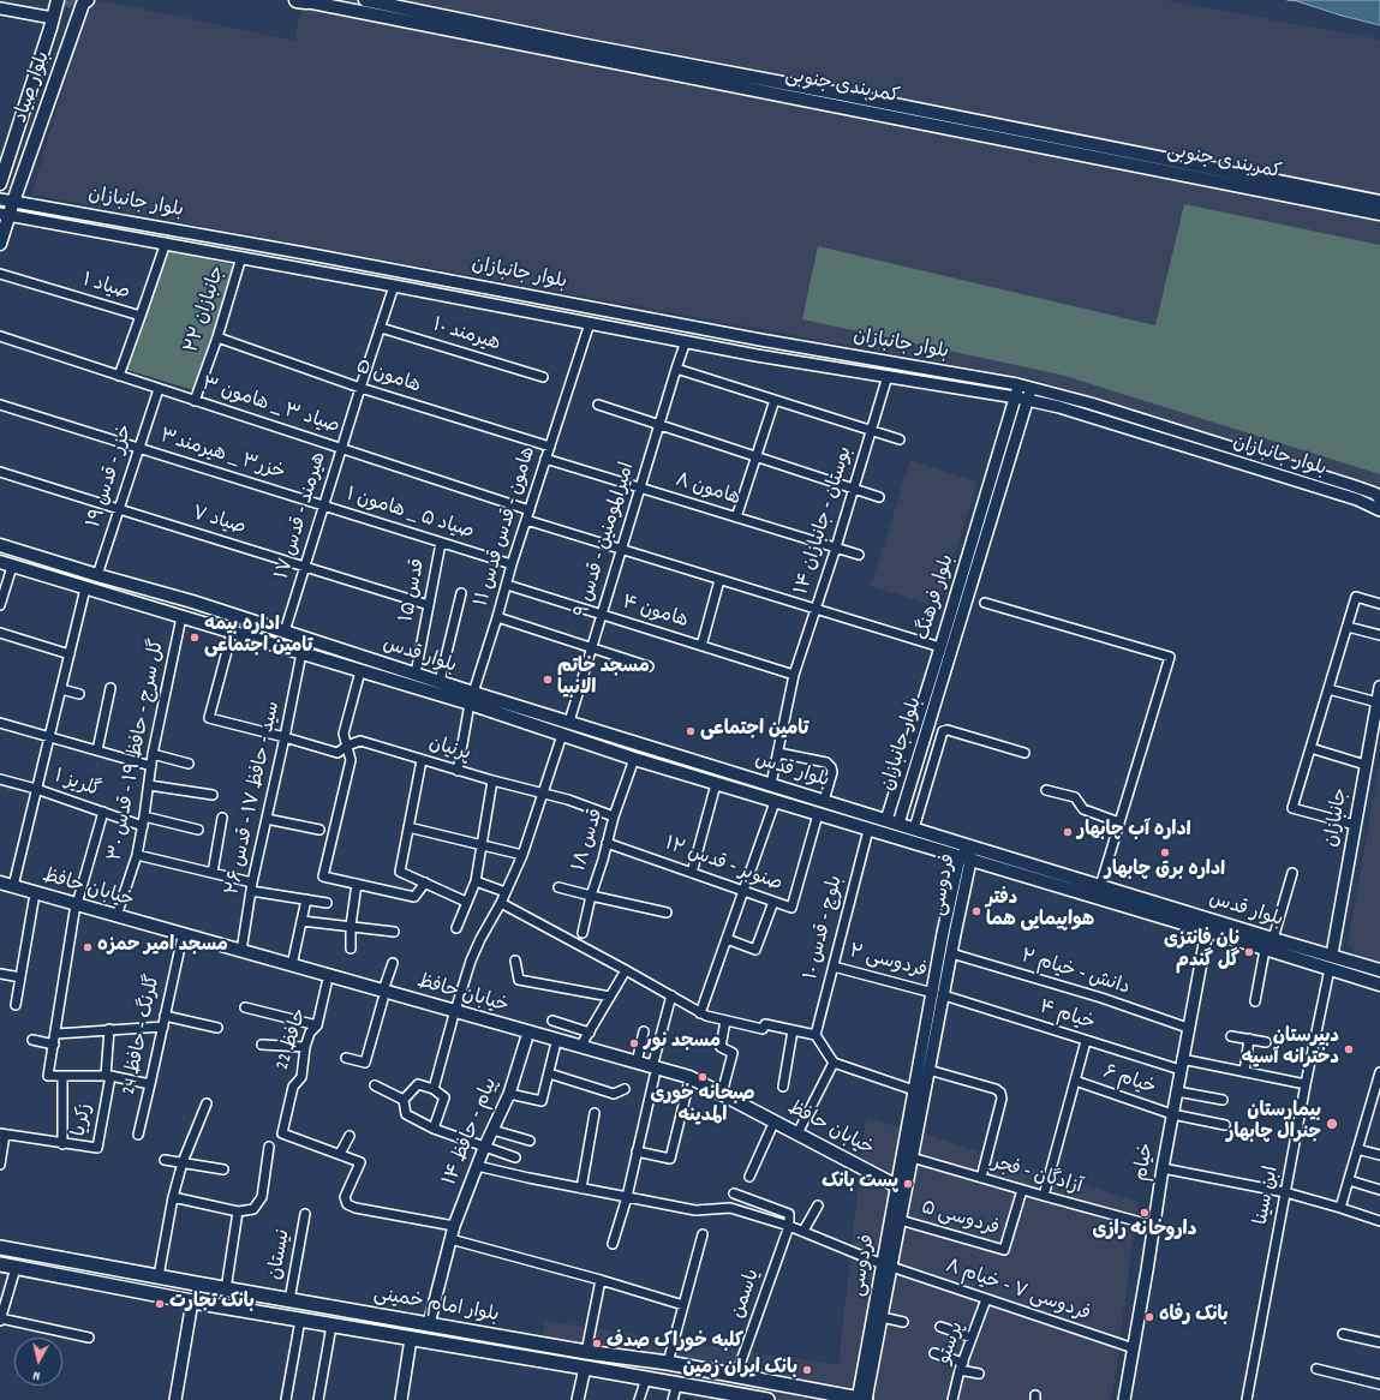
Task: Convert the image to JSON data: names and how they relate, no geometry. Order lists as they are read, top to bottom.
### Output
{
  "streets": {
    "main road": [
      "بلوار صیاد",
      "کمربندی جنوبی",
      "بلوار قدس",
      "خیابان حافظ",
      "بلوار امام خمینی"
    ],
    "street": [
      "بلوار جانبازان",
      "صیاد ۱",
      "جانبازان ۲۲",
      "هیرمند ۱۰",
      "هامون ۵",
      "صیاد ۳ _ هامون ۳",
      "خزر۳ _ هیرمند۳",
      "خزر - قدس ۱۹",
      "هامون ۸",
      "صیاد ۵ _ هامون ۱",
      "هیرمند - قدس ۱۷",
      "بوستان - جانبازان ۱۴",
      "صیاد ۷",
      "هامون - قدس قدس ۱۱",
      "امیرالمومنین - قدس ۹",
      "قدس ۱۵",
      "بلوار فرهنگ",
      "هامون ۴",
      "گل سرج - حافظ ۱۹ - قدس ۳۰",
      "پرنیان",
      "گلریز ۱",
      "سید - حافظ ۱۷ - قدس ۲۶",
      "جانبازان",
      "قدس ۱۸",
      "صنوبر - قدس ۱۲",
      "فردوسی",
      "بلوچ - قدس ۱۰",
      "فردوسی ۲",
      "دانش - خیام ۲",
      "خیام ۴",
      "گلرنگ - حافظ 24",
      "حافظ 22",
      "خیام ۶",
      "زکریا",
      "پیام - حافظ ۱۴",
      "خیام",
      "آزادگان - فجر",
      "ابن سینا",
      "فردوسی ۵",
      "نیستان",
      "فردوسی ۷ - خیام ۸",
      "یاسمن",
      "پرستو"
    ]
  },
  "crossings": [
    ["بلوار صیاد", "بلوار جانبازان"],
    ["بلوار جانبازان", "جانبازان ۲۲"],
    ["بلوار جانبازان", "هیرمند - قدس ۱۷"],
    ["بلوار جانبازان", "بوستان - جانبازان ۱۴"],
    ["بلوار جانبازان", "هامون - قدس قدس ۱۱"],
    ["بلوار جانبازان", "امیرالمومنین - قدس ۹"],
    ["بلوار جانبازان", "بلوار فرهنگ"],
    ["بلوار جانبازان", "بلوار قدس"],
    ["صیاد ۱", "صیاد ۳ _ هامون ۳"],
    ["جانبازان ۲۲", "هامون ۵"],
    ["جانبازان ۲۲", "صیاد ۳ _ هامون ۳"],
    ["هیرمند ۱۰", "هیرمند - قدس ۱۷"],
    ["هامون ۵", "هیرمند - قدس ۱۷"],
    ["هامون ۵", "هامون - قدس قدس ۱۱"],
    ["صیاد ۳ _ هامون ۳", "خزر - قدس ۱۹"],
    ["صیاد ۳ _ هامون ۳", "هیرمند - قدس ۱۷"],
    ["صیاد ۳ _ هامون ۳", "هامون - قدس قدس ۱۱"],
    ["خزر۳ _ هیرمند۳", "خزر - قدس ۱۹"],
    ["خزر۳ _ هیرمند۳", "صیاد ۵ _ هامون ۱"],
    ["خزر۳ _ هیرمند۳", "هیرمند - قدس ۱۷"],
    ["خزر - قدس ۱۹", "صیاد ۷"],
    ["خزر - قدس ۱۹", "بلوار قدس"],
    ["هامون ۸", "بوستان - جانبازان ۱۴"],
    ["هامون ۸", "هامون - قدس قدس ۱۱"],
    ["هامون ۸", "امیرالمومنین - قدس ۹"],
    ["صیاد ۵ _ هامون ۱", "هیرمند - قدس ۱۷"],
    ["صیاد ۵ _ هامون ۱", "هامون - قدس قدس ۱۱"],
    ["صیاد ۵ _ هامون ۱", "قدس ۱۵"],
    ["هیرمند - قدس ۱۷", "صیاد ۷"],
    ["هیرمند - قدس ۱۷", "بلوار قدس"],
    ["بوستان - جانبازان ۱۴", "هامون ۴"],
    ["بوستان - جانبازان ۱۴", "بلوار قدس"],
    ["صیاد ۷", "قدس ۱۵"],
    ["هامون - قدس قدس ۱۱", "هامون ۴"],
    ["هامون - قدس قدس ۱۱", "بلوار قدس"],
    ["هامون - قدس قدس ۱۱", "پرنیان"],
    ["امیرالمومنین - قدس ۹", "هامون ۴"],
    ["امیرالمومنین - قدس ۹", "بلوار قدس"],
    ["قدس ۱۵", "بلوار قدس"],
    ["بلوار فرهنگ", "بلوار قدس"],
    ["بلوار قدس", "گل سرج - حافظ ۱۹ - قدس ۳۰"],
    ["بلوار قدس", "سید - حافظ ۱۷ - قدس ۲۶"],
    ["بلوار قدس", "جانبازان"],
    ["بلوار قدس", "قدس ۱۸"],
    ["بلوار قدس", "صنوبر - قدس ۱۲"],
    ["بلوار قدس", "فردوسی"],
    ["بلوار قدس", "بلوچ - قدس ۱۰"],
    ["بلوار قدس", "خیام"],
    ["بلوار قدس", "ابن سینا"],
    ["گل سرج - حافظ ۱۹ - قدس ۳۰", "گلریز ۱"],
    ["گل سرج - حافظ ۱۹ - قدس ۳۰", "خیابان حافظ"],
    ["پرنیان", "سید - حافظ ۱۷ - قدس ۲۶"],
    ["پرنیان", "قدس ۱۸"],
    ["سید - حافظ ۱۷ - قدس ۲۶", "خیابان حافظ"],
    ["قدس ۱۸", "صنوبر - قدس ۱۲"],
    ["فردوسی", "خیابان حافظ"],
    ["فردوسی", "فردوسی ۲"],
    ["فردوسی", "دانش - خیام ۲"],
    ["فردوسی", "خیام ۴"],
    ["فردوسی", "آزادگان - فجر"],
    ["فردوسی", "فردوسی ۵"],
    ["فردوسی", "فردوسی ۷ - خیام ۸"],
    ["فردوسی", "بلوار امام خمینی"],
    ["خیابان حافظ", "گلرنگ - حافظ 24"],
    ["خیابان حافظ", "حافظ 22"],
    ["خیابان حافظ", "پیام - حافظ ۱۴"],
    ["بلوچ - قدس ۱۰", "فردوسی ۲"],
    ["فردوسی ۲", "خیام ۴"],
    ["دانش - خیام ۲", "خیام"],
    ["خیام ۴", "خیام"],
    ["خیام ۴", "ابن سینا"],
    ["خیام ۶", "خیام"],
    ["پیام - حافظ ۱۴", "فردوسی ۷ - خیام ۸"],
    ["پیام - حافظ ۱۴", "بلوار امام خمینی"],
    ["خیام", "آزادگان - فجر"],
    ["خیام", "فردوسی ۷ - خیام ۸"],
    ["آزادگان - فجر", "فردوسی ۵"],
    ["نیستان", "بلوار امام خمینی"],
    ["فردوسی ۷ - خیام ۸", "یاسمن"],
    ["فردوسی ۷ - خیام ۸", "پرستو"],
    ["یاسمن", "بلوار امام خمینی"]
  ],
  "places": [
    "اداره بیمه تامین اجتماعی",
    "مسجد خاتم الانبیا",
    "تامین اجتماعی",
    "اداره آب چابهار",
    "اداره برق چابهار",
    "دفتر هواپیمایی هما",
    "مسجد امیر حمزه",
    "نان فانتزی گل گندم",
    "مسجد نور",
    "دبیرستان دخترانه آسیه",
    "صبحانه خوری المدینه",
    "بیمارستان جنرال چابهار",
    "پست بانک",
    "داروخانه رازی",
    "بانک تجارت",
    "بانک رفاه",
    "کلبه خوراک صدف",
    "بانک ایران زمین"
  ],
  "north": "bottom"
}
